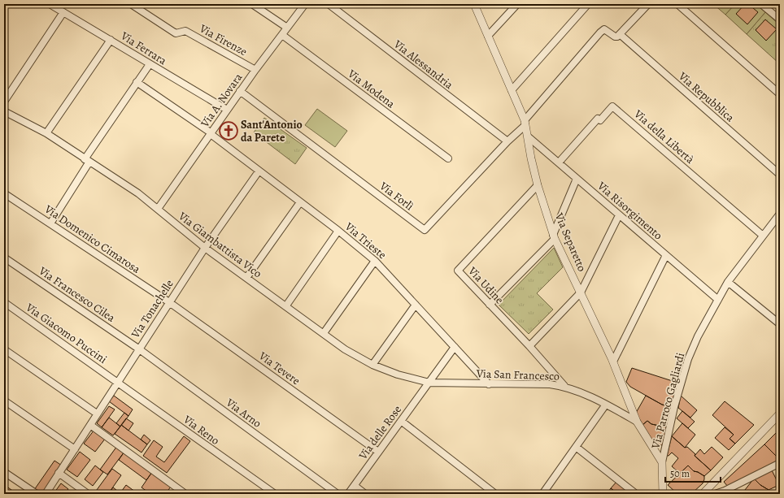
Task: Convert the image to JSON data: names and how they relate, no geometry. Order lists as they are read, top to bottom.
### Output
{
  "streets": {
    "street": [
      "Via Firenze",
      "Via Ferrara",
      "Via Alessandria",
      "Via Modena",
      "Via Repubblica",
      "Via A. Novara",
      "Via della Libertà",
      "Via Forlì",
      "Via Risorgimento",
      "Via Domenico Cimarosa",
      "Via Trieste",
      "Via Separetto",
      "Via Giambattista Vico",
      "Via Udine",
      "Via Francesco Cilea",
      "Via Tonachelle",
      "Via Giacomo Puccini",
      "Via Tevere",
      "Via San Francesco",
      "Via Parroco Gagliardi",
      "Via Arno",
      "Via Reno",
      "Via delle Rose"
    ]
  },
  "crossings": [
    ["Via Firenze", "Via A. Novara"],
    ["Via Ferrara", "Via A. Novara"],
    ["Via Alessandria", "Via Forlì"],
    ["Via Modena", "Via A. Novara"],
    ["Via Repubblica", "Via Forlì"],
    ["Via Repubblica", "Via Separetto"],
    ["Via A. Novara", "Via Forlì"],
    ["Via A. Novara", "Via Trieste"],
    ["Via A. Novara", "Via Giambattista Vico"],
    ["Via della Libertà", "Via Risorgimento"],
    ["Via della Libertà", "Via Parroco Gagliardi"],
    ["Via Forlì", "Via Separetto"],
    ["Via Risorgimento", "Via Separetto"],
    ["Via Risorgimento", "Via Parroco Gagliardi"],
    ["Via Domenico Cimarosa", "Via Tonachelle"],
    ["Via Domenico Cimarosa", "Via Tevere"],
    ["Via Trieste", "Via Tonachelle"],
    ["Via Trieste", "Via San Francesco"],
    ["Via Trieste", "Via delle Rose"],
    ["Via Separetto", "Via Udine"],
    ["Via Separetto", "Via San Francesco"],
    ["Via Separetto", "Via Parroco Gagliardi"],
    ["Via Giambattista Vico", "Via Tonachelle"],
    ["Via Giambattista Vico", "Via San Francesco"],
    ["Via Giambattista Vico", "Via delle Rose"],
    ["Via Udine", "Via San Francesco"],
    ["Via Francesco Cilea", "Via Tonachelle"],
    ["Via Francesco Cilea", "Via Arno"],
    ["Via Tonachelle", "Via Giacomo Puccini"],
    ["Via Tonachelle", "Via Tevere"],
    ["Via Tonachelle", "Via Arno"],
    ["Via Tonachelle", "Via Reno"],
    ["Via Giacomo Puccini", "Via Reno"],
    ["Via Tevere", "Via delle Rose"],
    ["Via San Francesco", "Via delle Rose"]
  ],
  "places": {
    "church": ["Sant'Antonio da Parete"]
  },
  "scale_bar": "50 m"
}
